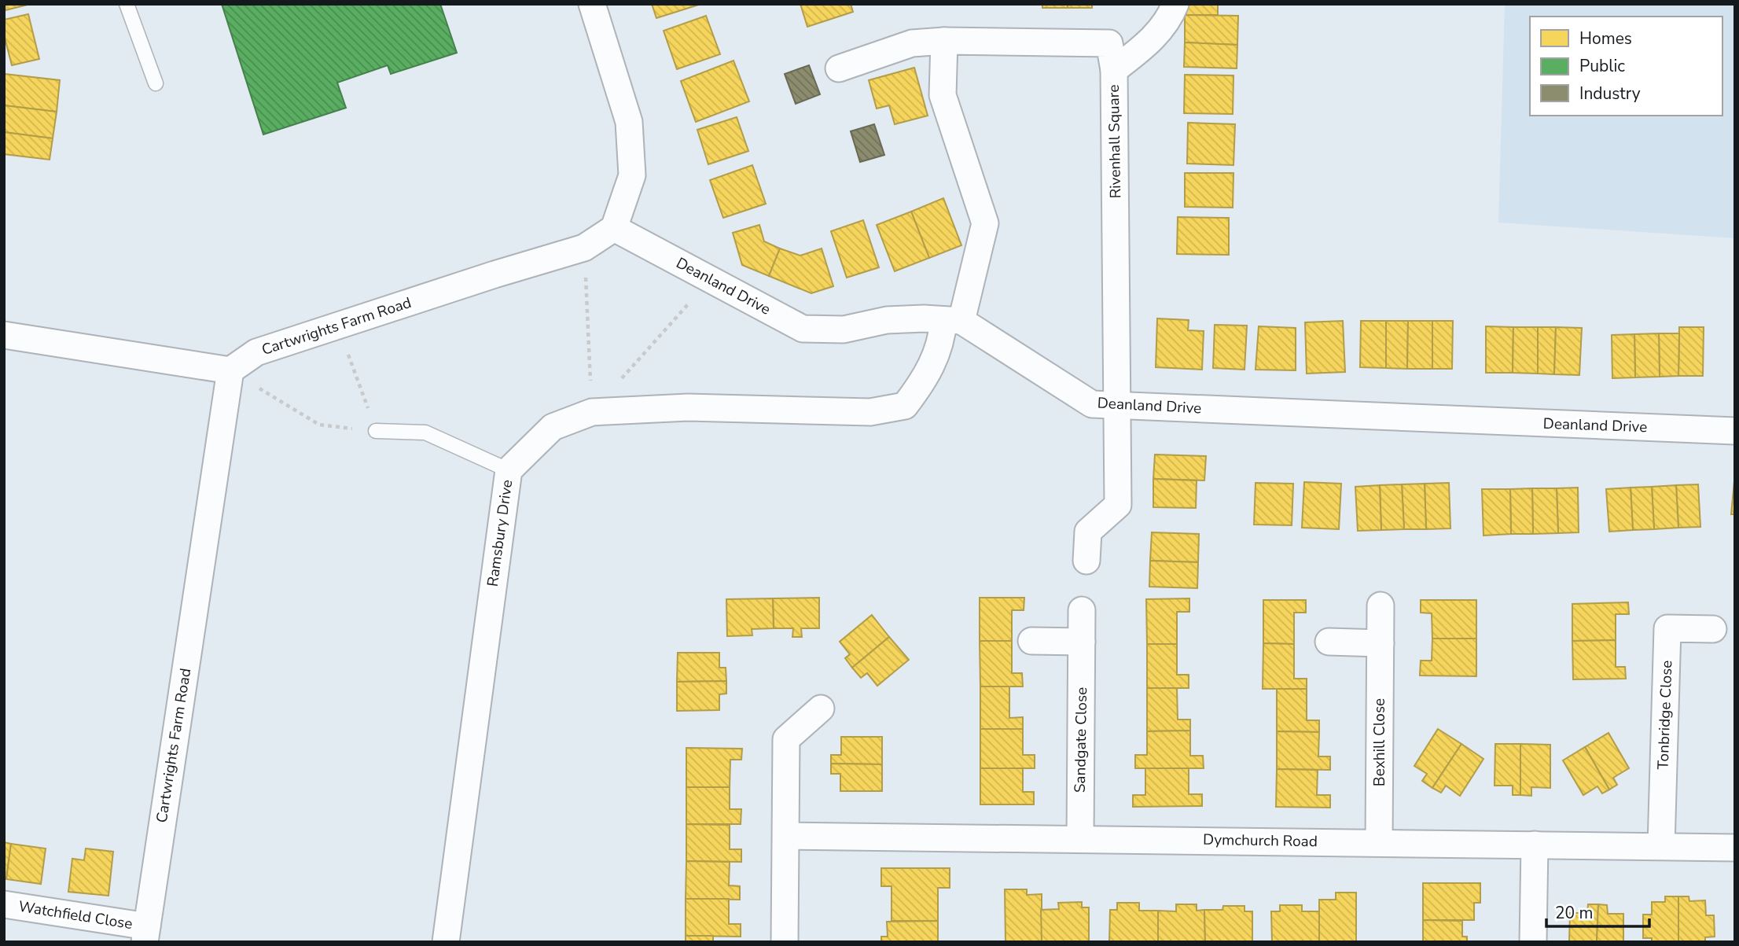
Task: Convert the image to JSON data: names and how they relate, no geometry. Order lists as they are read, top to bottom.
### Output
{
  "streets": {
    "street": [
      "Rivenhall Square",
      "Deanland Drive",
      "Cartwrights Farm Road",
      "Ramsbury Drive",
      "Tonbridge Close",
      "Sandgate Close",
      "Bexhill Close",
      "Dymchurch Road",
      "Watchfield Close"
    ]
  },
  "crossings": [
    ["Rivenhall Square", "Deanland Drive"],
    ["Deanland Drive", "Cartwrights Farm Road"],
    ["Deanland Drive", "Ramsbury Drive"],
    ["Cartwrights Farm Road", "Watchfield Close"],
    ["Tonbridge Close", "Dymchurch Road"],
    ["Sandgate Close", "Dymchurch Road"],
    ["Bexhill Close", "Dymchurch Road"]
  ],
  "legend": ["Homes", "Public", "Industry"],
  "scale_bar": "20 m"
}
